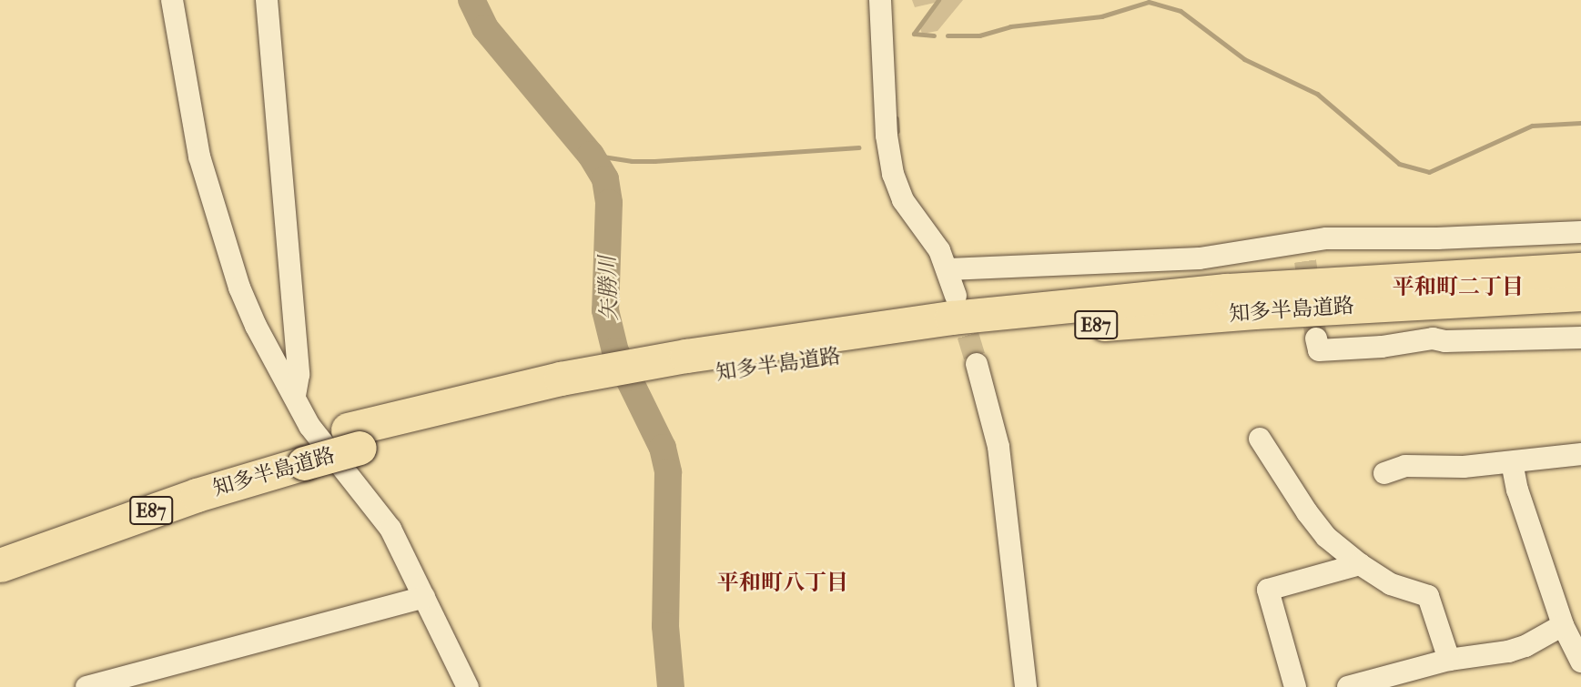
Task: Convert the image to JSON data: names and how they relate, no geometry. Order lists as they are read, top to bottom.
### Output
{
  "streets": {
    "highway": ["知多半島道路", "E87"]
  },
  "districts": ["平和町二丁目", "平和町八丁目"],
  "water": ["矢勝川"]
}
